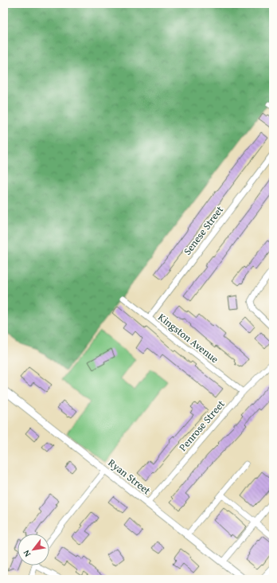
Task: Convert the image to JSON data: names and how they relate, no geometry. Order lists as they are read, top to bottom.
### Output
{
  "streets": {
    "street": [
      "Senese Street",
      "Kingston Avenue",
      "Penrose Street",
      "Ryan Street"
    ]
  },
  "crossings": [
    ["Senese Street", "Kingston Avenue"],
    ["Kingston Avenue", "Penrose Street"],
    ["Penrose Street", "Ryan Street"]
  ],
  "north": "bottom left"
}
